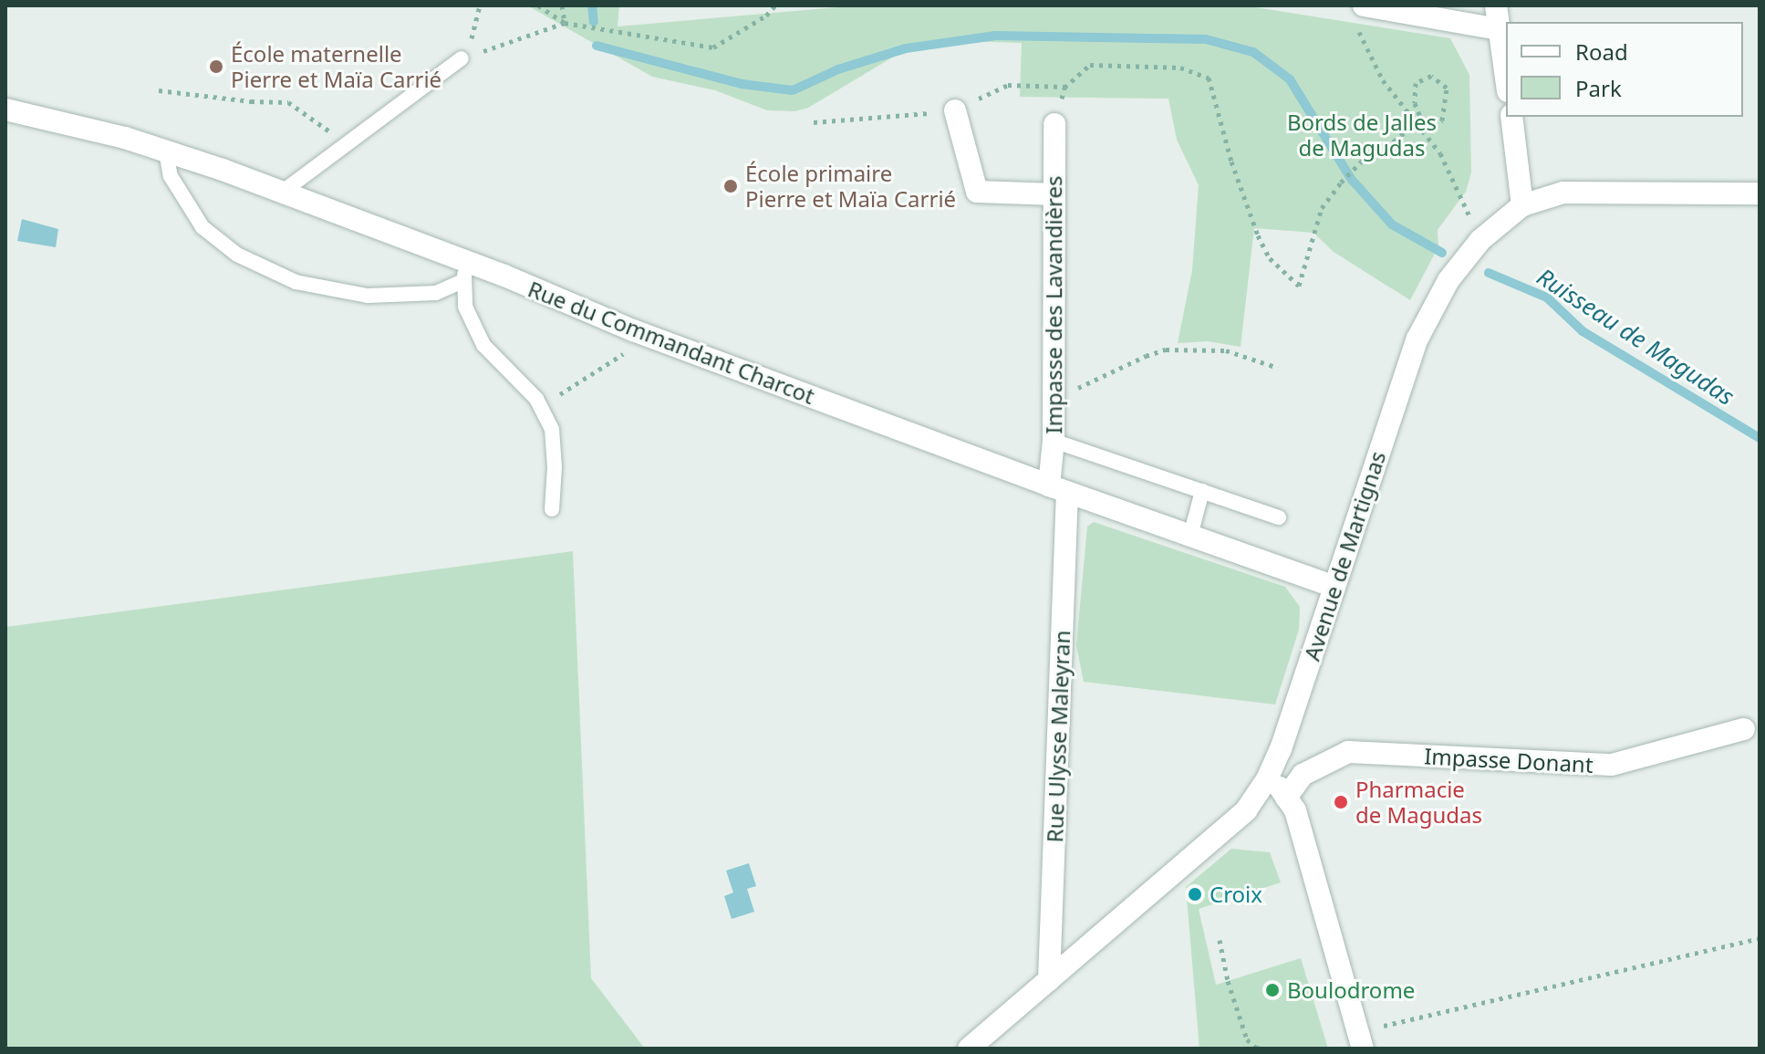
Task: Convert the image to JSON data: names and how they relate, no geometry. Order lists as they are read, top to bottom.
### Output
{
  "streets": {
    "street": [
      "Impasse des Lavandières",
      "Rue du Commandant Charcot",
      "Avenue de Martignas",
      "Rue Ulysse Maleyran",
      "Impasse Donant"
    ]
  },
  "crossings": [
    ["Impasse des Lavandières", "Rue du Commandant Charcot"],
    ["Impasse des Lavandières", "Rue Ulysse Maleyran"],
    ["Rue du Commandant Charcot", "Avenue de Martignas"],
    ["Rue du Commandant Charcot", "Rue Ulysse Maleyran"],
    ["Avenue de Martignas", "Rue Ulysse Maleyran"]
  ],
  "water": ["Ruisseau de Magudas"],
  "parks": ["Bords de Jalles de Magudas"],
  "places": [
    "École maternelle Pierre et Maïa Carrié",
    "École primaire Pierre et Maïa Carrié",
    "Pharmacie de Magudas",
    "Croix",
    "Boulodrome"
  ],
  "legend": ["Road", "Park"]
}
